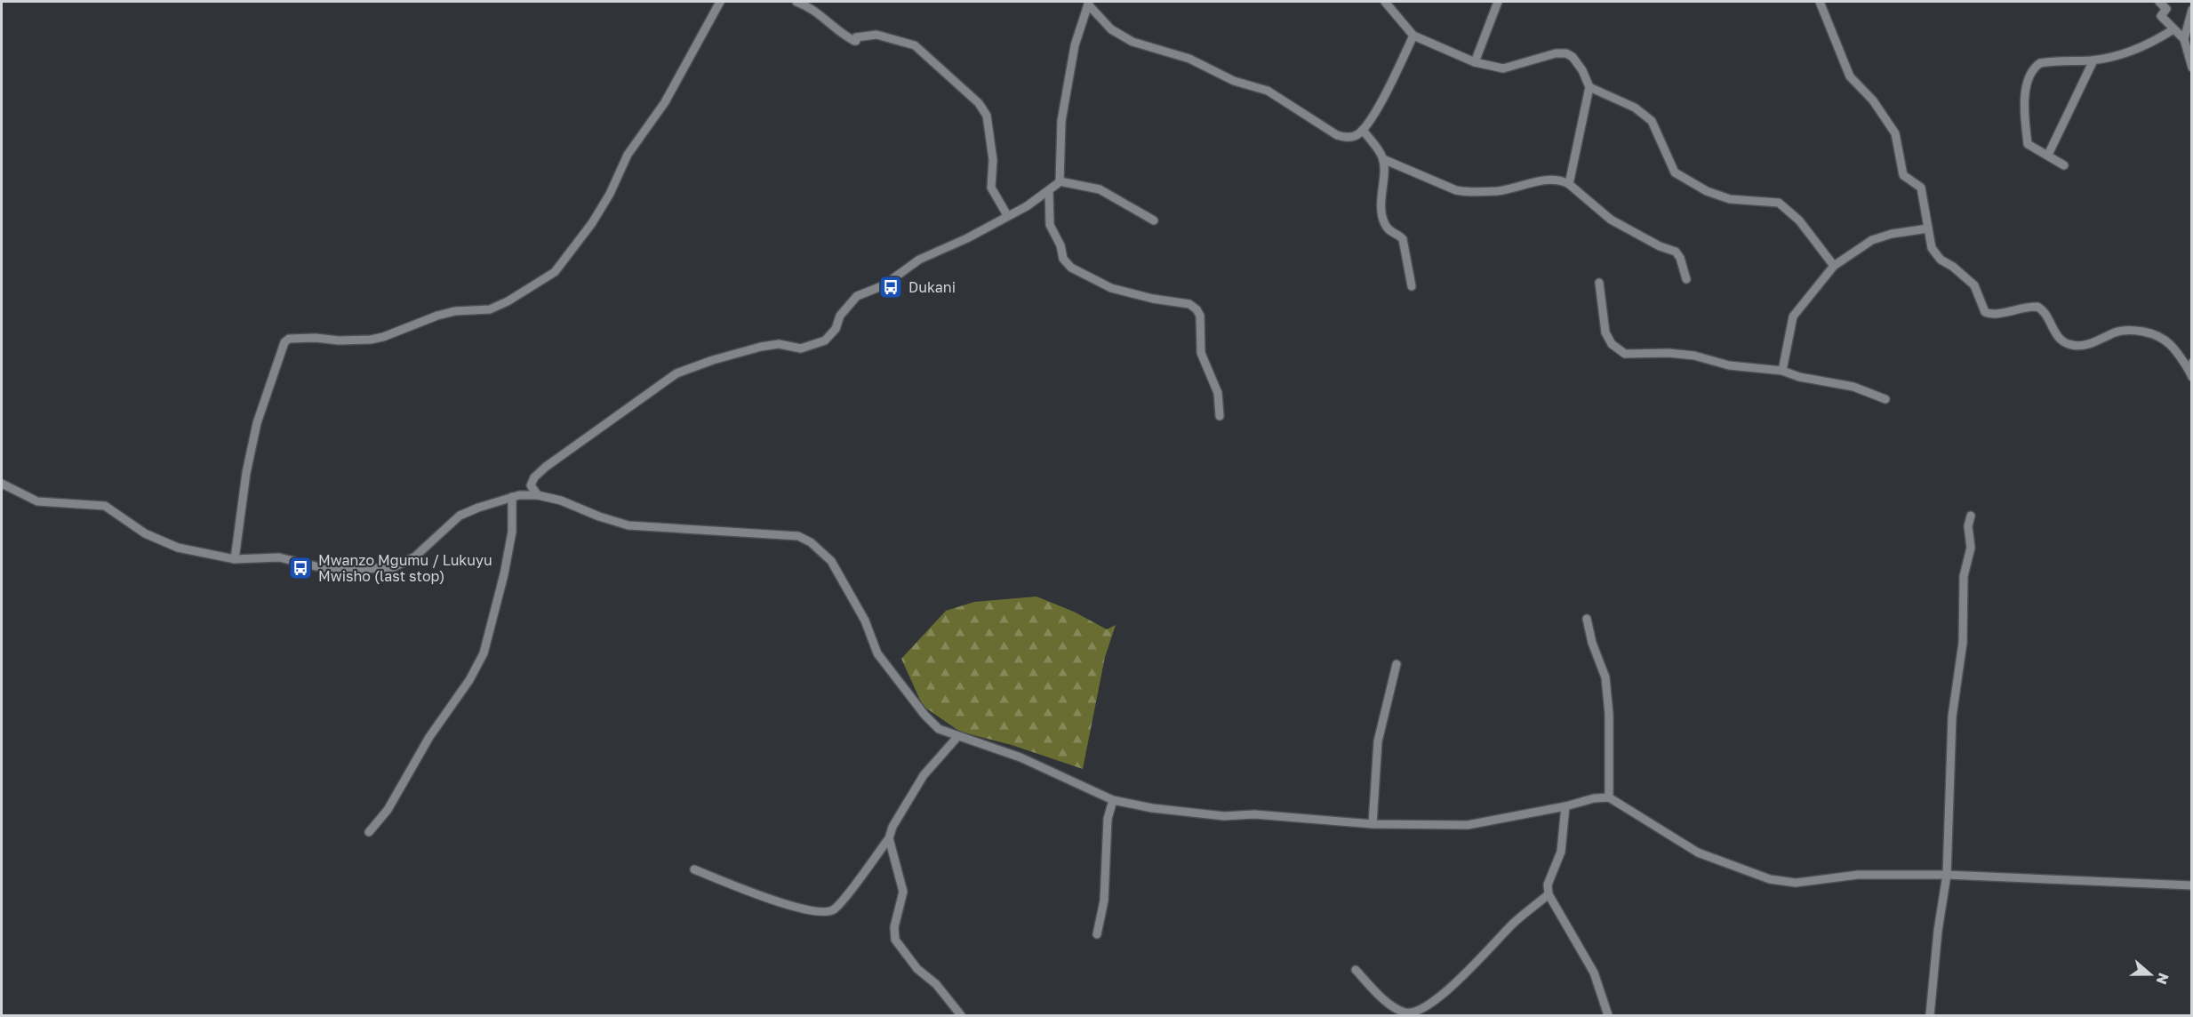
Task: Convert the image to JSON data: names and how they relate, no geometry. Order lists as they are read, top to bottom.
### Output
{
  "places": {
    "bus stop": ["Dukani", "Mwanzo Mgumu / Lukuyu Mwisho (last stop)"]
  },
  "north": "right"
}
